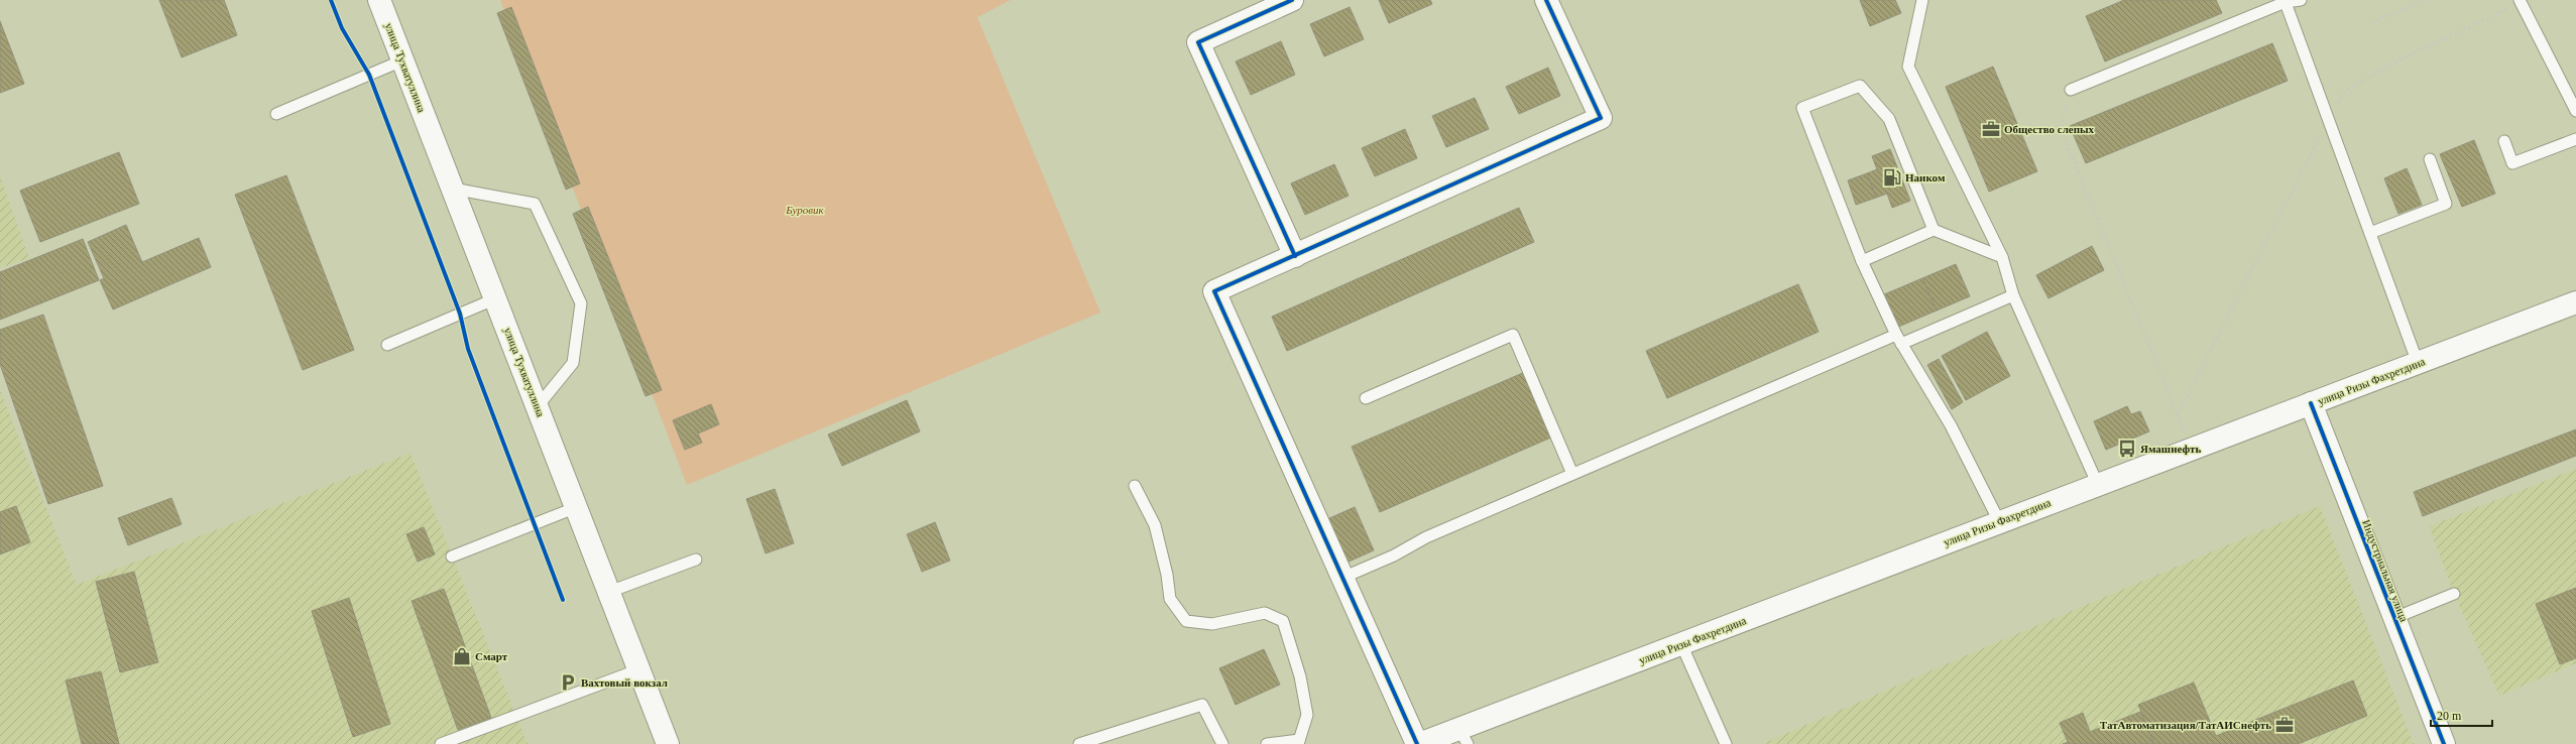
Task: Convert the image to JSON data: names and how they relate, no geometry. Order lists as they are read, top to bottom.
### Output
{
  "streets": {
    "main road": ["улица Тухватуллина", "улица Ризы Фахретдина", "Индустриальная улица"]
  },
  "crossings": [
    ["улица Ризы Фахретдина", "Индустриальная улица"]
  ],
  "parks": ["Буровик"],
  "places": {
    "office": ["Общество слепых", "ТатАвтоматизация/ТатАИСнефть"],
    "fuel station": ["Наиком"],
    "bus stop": ["Ямашнефть"],
    "shop": ["Смарт"],
    "parking": ["Вахтовый вокзал"]
  },
  "scale_bar": "20 m"
}
